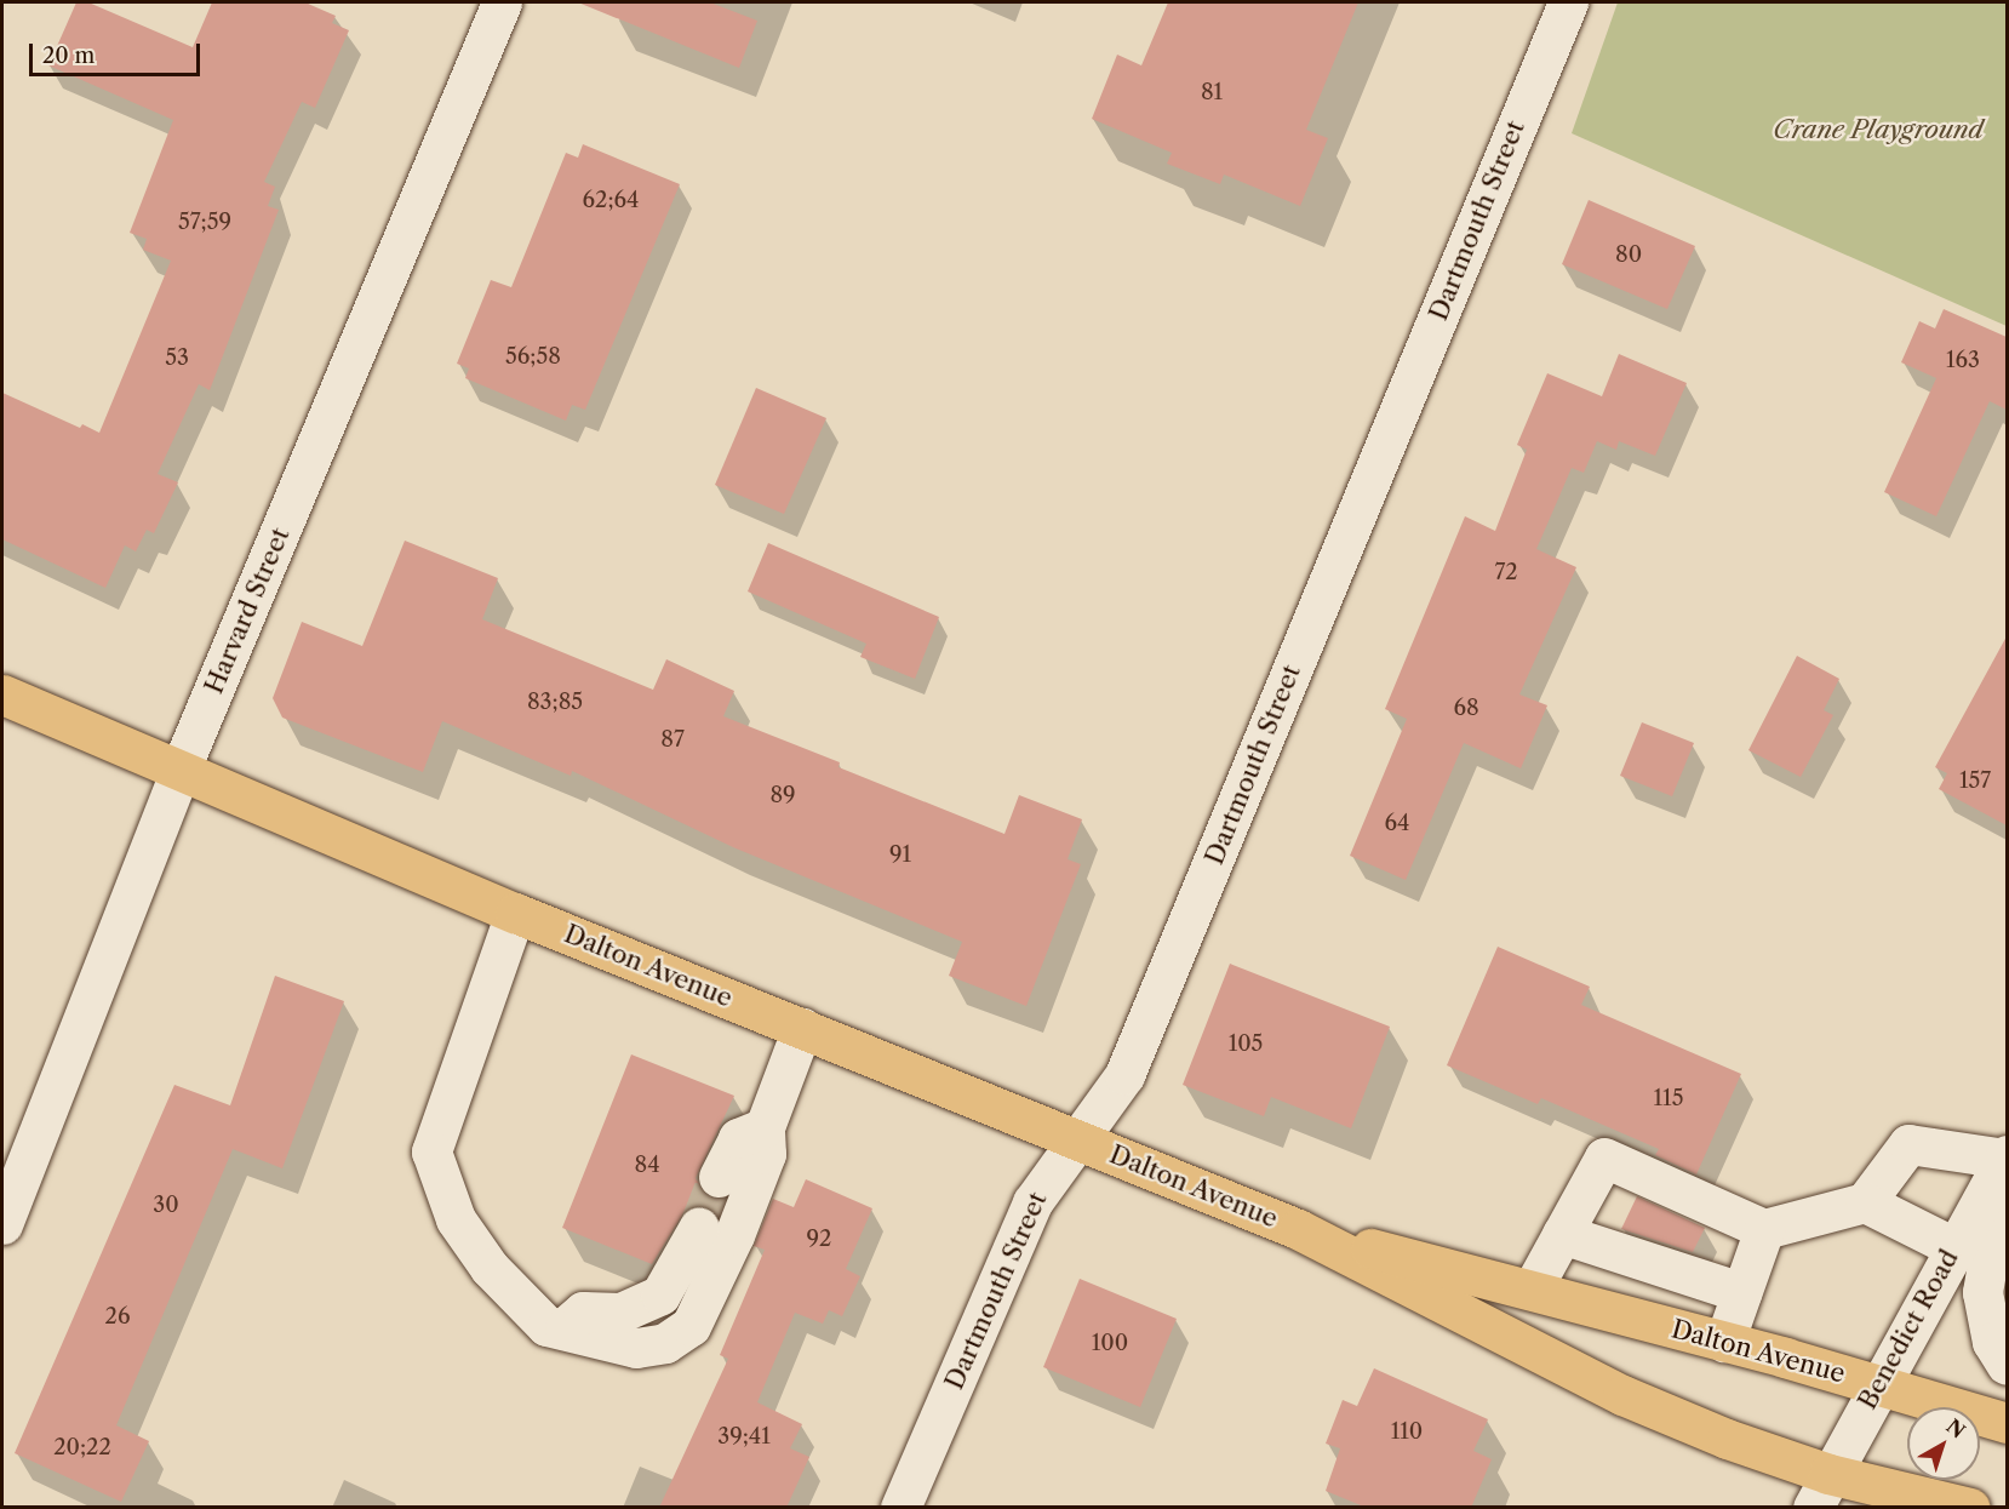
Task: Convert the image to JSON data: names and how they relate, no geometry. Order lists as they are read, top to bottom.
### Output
{
  "streets": {
    "main road": ["Dalton Avenue"],
    "street": ["Dartmouth Street", "Harvard Street", "Benedict Road"]
  },
  "crossings": [
    ["Dartmouth Street", "Dalton Avenue"],
    ["Harvard Street", "Dalton Avenue"],
    ["Dalton Avenue", "Benedict Road"]
  ],
  "parks": ["Crane Playground"],
  "house_numbers": [
    "81",
    "62;64",
    "57;59",
    "80",
    "56;58",
    "53",
    "163",
    "72",
    "83;85",
    "68",
    "87",
    "157",
    "89",
    "64",
    "91",
    "105",
    "115",
    "84",
    "30",
    "92",
    "26",
    "100",
    "110",
    "39;41",
    "20;22"
  ],
  "scale_bar": "20 m",
  "north": "top right"
}
